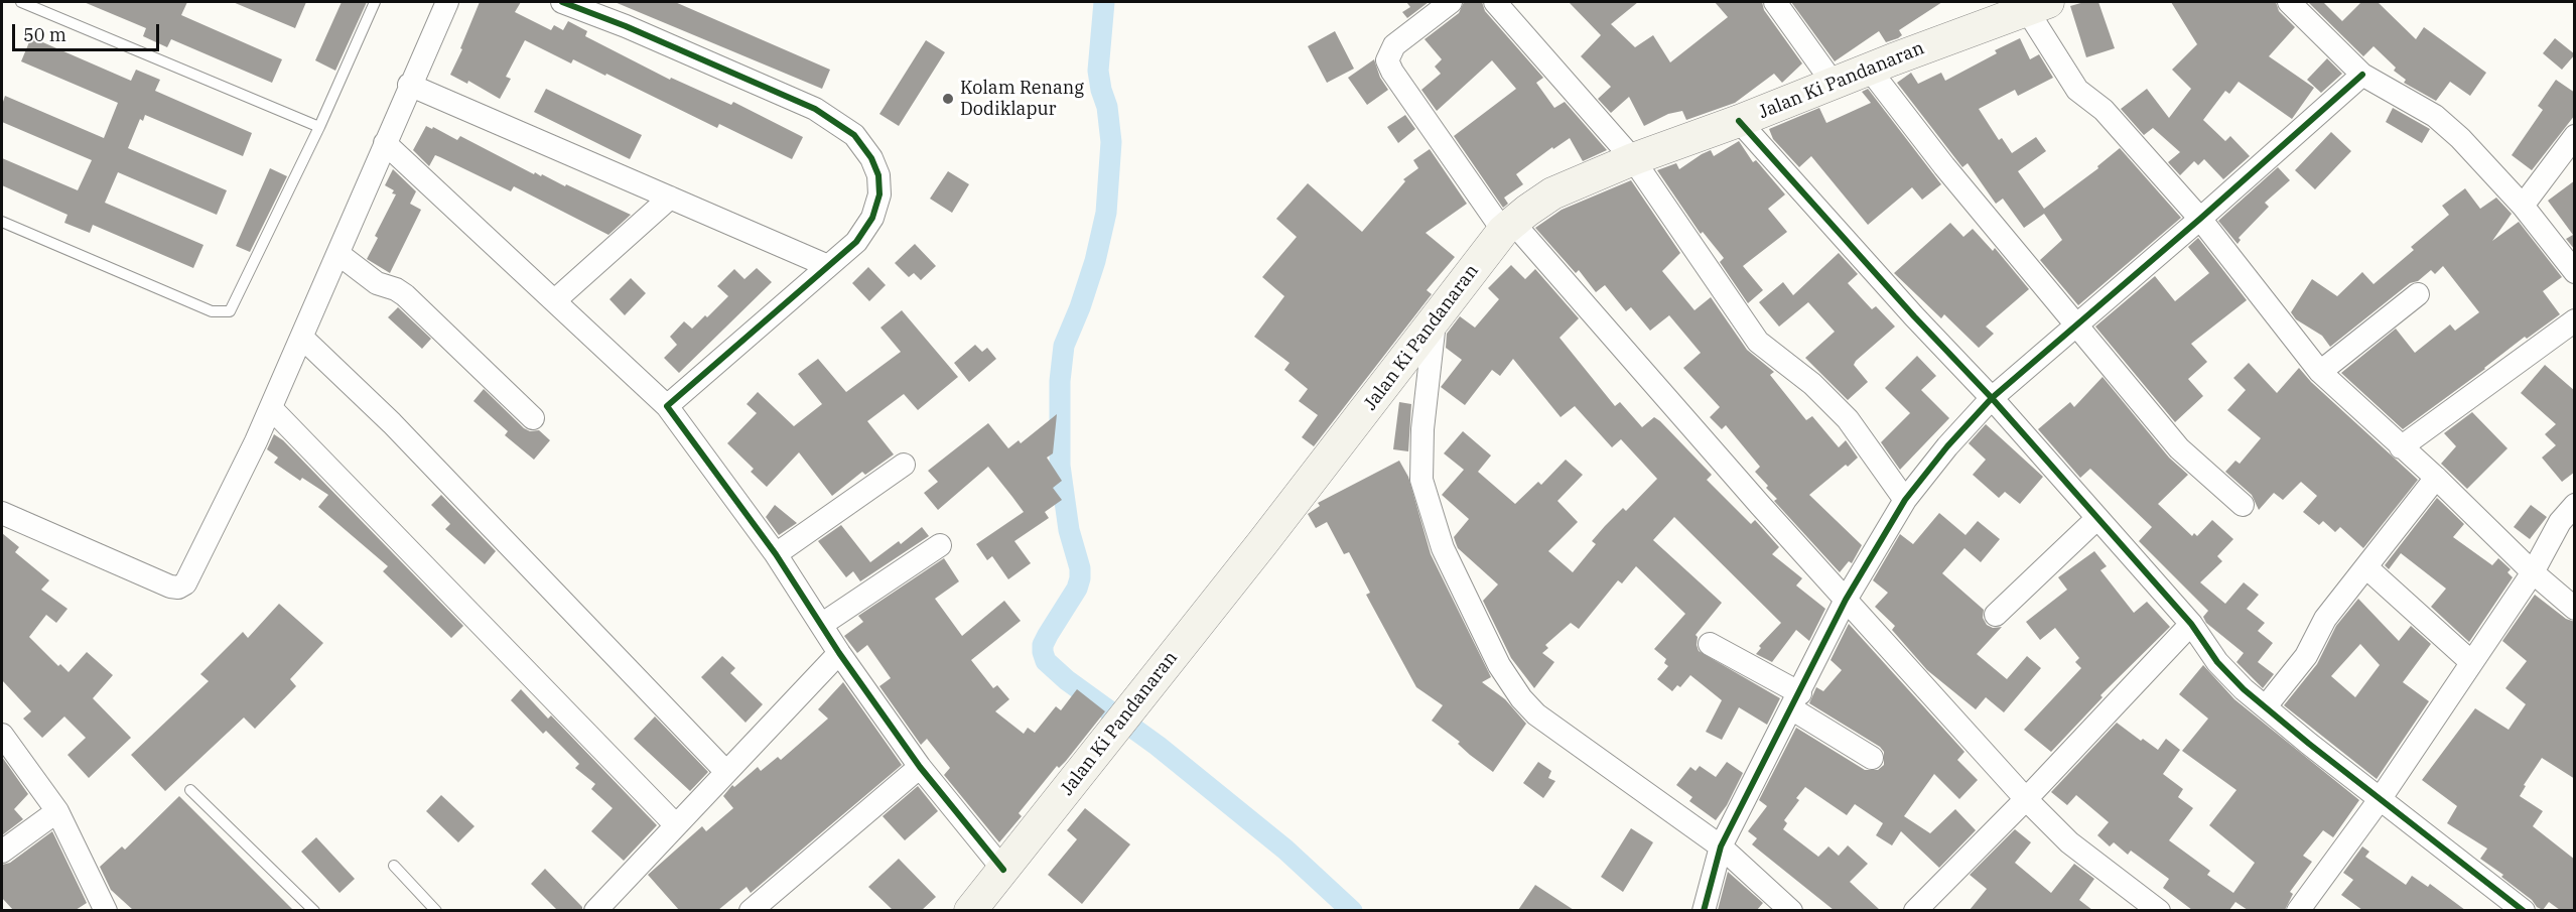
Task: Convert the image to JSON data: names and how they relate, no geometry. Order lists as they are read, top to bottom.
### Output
{
  "streets": {
    "main road": ["Jalan Ki Pandanaran"]
  },
  "places": ["Kolam Renang Dodiklapur"],
  "scale_bar": "50 m"
}
